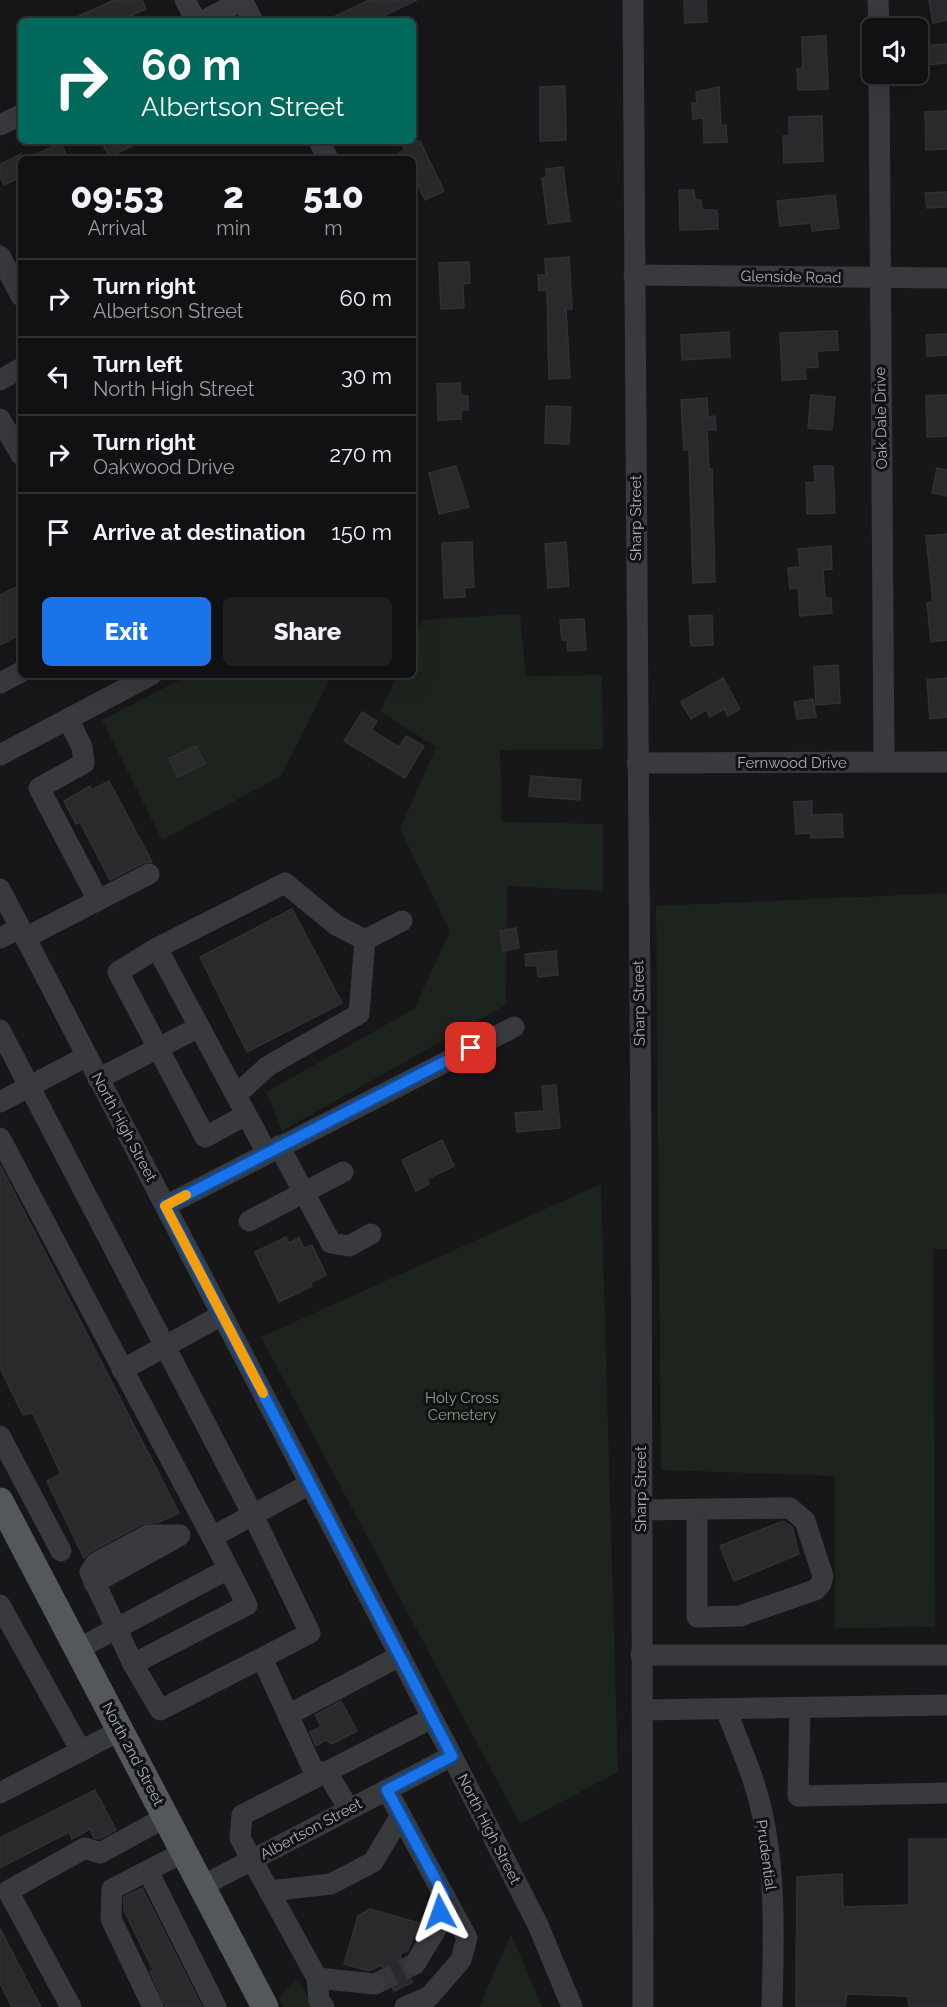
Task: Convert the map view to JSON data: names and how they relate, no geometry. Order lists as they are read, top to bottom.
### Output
{
  "streets": {
    "main road": ["North 2nd Street"],
    "street": [
      "Glenside Road",
      "Oak Dale Drive",
      "Sharp Street",
      "Fernwood Drive",
      "North High Street",
      "Albertson Street",
      "Prudential"
    ]
  },
  "crossings": [
    ["Glenside Road", "Oak Dale Drive"],
    ["Glenside Road", "Sharp Street"],
    ["Oak Dale Drive", "Fernwood Drive"],
    ["Sharp Street", "Fernwood Drive"],
    ["North High Street", "Albertson Street"],
    ["North 2nd Street", "Albertson Street"]
  ],
  "parks": ["Holy Cross Cemetery"],
  "page": {
    "turn": ["60 m", "Albertson Street"],
    "eta": [
      "09:53",
      "Arrival",
      "2",
      "min",
      "510",
      "m"
    ],
    "list": [
      {
        "name": "Turn right",
        "note": "Albertson Street",
        "value": "60 m"
      },
      {
        "name": "Turn left",
        "note": "North High Street",
        "value": "30 m"
      },
      {
        "name": "Turn right",
        "note": "Oakwood Drive",
        "value": "270 m"
      },
      {
        "name": "Arrive at destination",
        "value": "150 m"
      }
    ],
    "buttons": ["Exit", "Share"]
  }
}
